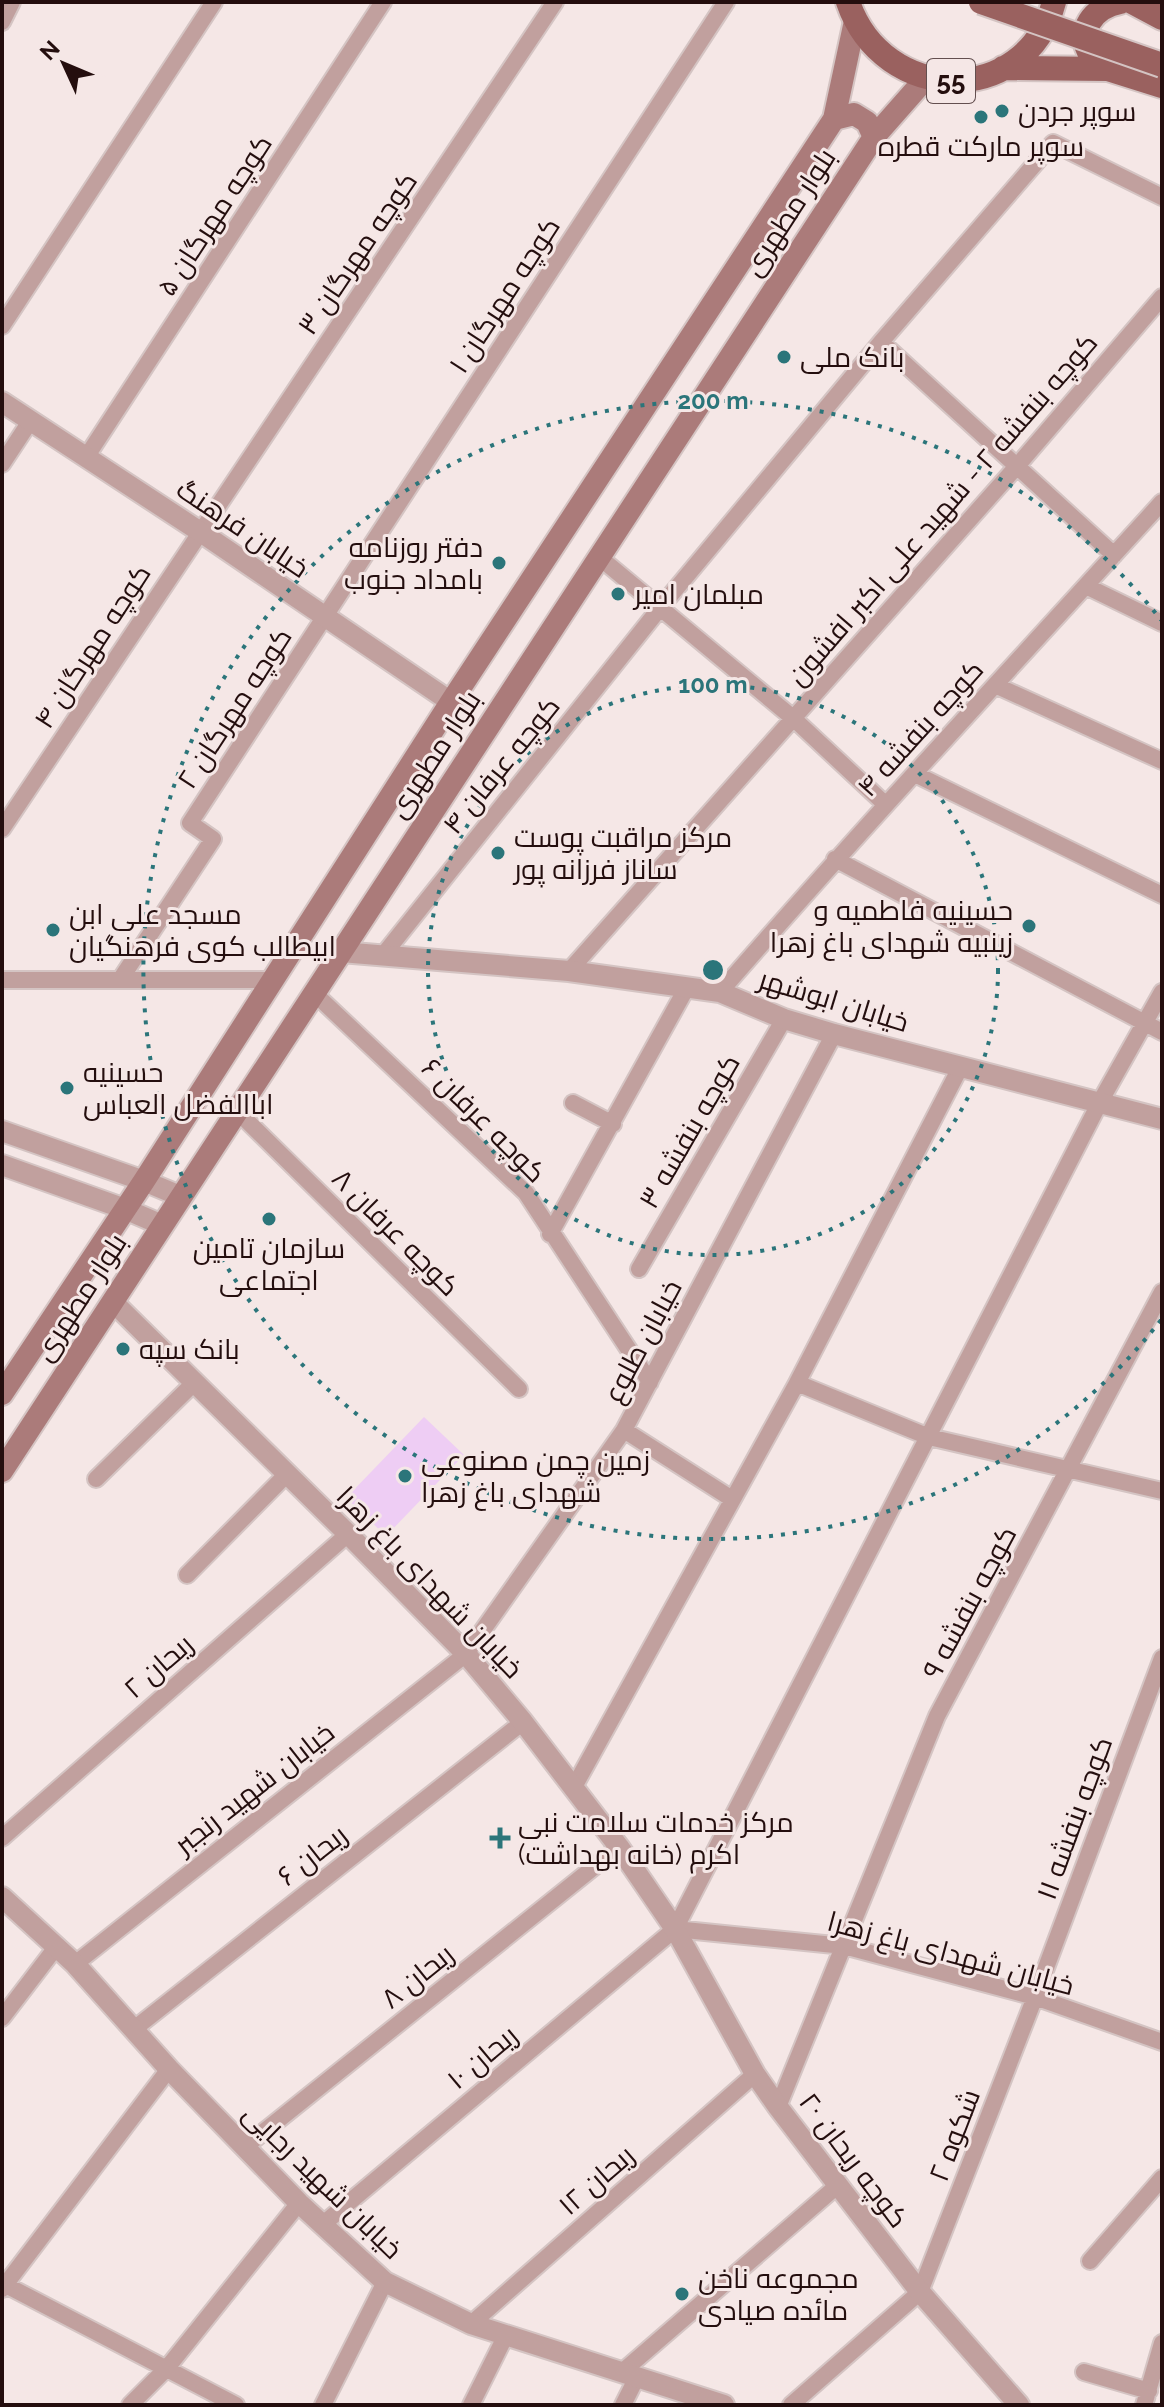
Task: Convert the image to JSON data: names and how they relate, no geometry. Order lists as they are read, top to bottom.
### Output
{
  "streets": {
    "main road": ["55", "بلوار مطهری"],
    "street": [
      "کوچه مهرگان ۵",
      "کوچه مهرگان ۳",
      "کوچه مهرگان ۱",
      "کوچه بنفشه ۲ - شهید علی اکبر افشون",
      "خیابان فرهنگ",
      "کوچه مهرگان ۴",
      "کوچه مهرگان ۲",
      "کوچه بنفشه ۴",
      "کوچه عرفان ۴",
      "خیابان ابوشهر",
      "کوچه عرفان ۶",
      "کوچه بنفشه ۳",
      "کوچه عرفان ۸",
      "خیابان طلوع",
      "خیابان شهدای باغ‌ زهرا",
      "کوچه بنفشه ۹",
      "ریحان ۲",
      "خیابان شهید رنجبر",
      "کوچه بنفشه ۱۱",
      "ریحان ۶",
      "خیابان شهدای باغ زهرا",
      "ریحان ۸",
      "ریحان ۱۰",
      "شکوه ۲",
      "کوچه ریحان ۲۰",
      "ریحان ۱۲",
      "خیابان شهید رجایی"
    ]
  },
  "crossings": [
    ["55", "بلوار مطهری"],
    ["بلوار مطهری", "خیابان فرهنگ"],
    ["بلوار مطهری", "خیابان ابوشهر"],
    ["بلوار مطهری", "کوچه عرفان ۶"],
    ["بلوار مطهری", "کوچه عرفان ۸"],
    ["بلوار مطهری", "خیابان شهدای باغ‌ زهرا"],
    ["کوچه مهرگان ۵", "خیابان فرهنگ"],
    ["کوچه مهرگان ۳", "خیابان فرهنگ"],
    ["کوچه مهرگان ۳", "کوچه مهرگان ۴"],
    ["کوچه مهرگان ۱", "خیابان فرهنگ"],
    ["کوچه مهرگان ۱", "کوچه مهرگان ۲"],
    ["کوچه بنفشه ۲ - شهید علی اکبر افشون", "خیابان ابوشهر"],
    ["خیابان فرهنگ", "کوچه مهرگان ۴"],
    ["خیابان فرهنگ", "کوچه مهرگان ۲"],
    ["کوچه بنفشه ۴", "خیابان ابوشهر"],
    ["کوچه عرفان ۴", "خیابان ابوشهر"],
    ["خیابان ابوشهر", "کوچه بنفشه ۳"],
    ["خیابان ابوشهر", "خیابان طلوع"],
    ["کوچه عرفان ۶", "خیابان طلوع"],
    ["خیابان طلوع", "خیابان شهدای باغ‌ زهرا"],
    ["خیابان طلوع", "خیابان شهید رنجبر"],
    ["خیابان شهدای باغ‌ زهرا", "ریحان ۲"],
    ["خیابان شهدای باغ‌ زهرا", "خیابان شهید رنجبر"],
    ["خیابان شهدای باغ‌ زهرا", "ریحان ۶"],
    ["خیابان شهدای باغ‌ زهرا", "خیابان شهدای باغ زهرا"],
    ["خیابان شهدای باغ‌ زهرا", "ریحان ۸"],
    ["خیابان شهدای باغ‌ زهرا", "ریحان ۱۰"],
    ["خیابان شهدای باغ‌ زهرا", "کوچه ریحان ۲۰"],
    ["کوچه بنفشه ۹", "خیابان شهدای باغ زهرا"],
    ["کوچه بنفشه ۹", "کوچه ریحان ۲۰"],
    ["خیابان شهید رنجبر", "خیابان شهید رجایی"],
    ["کوچه بنفشه ۱۱", "خیابان شهدای باغ زهرا"],
    ["کوچه بنفشه ۱۱", "شکوه ۲"],
    ["ریحان ۶", "خیابان شهید رجایی"],
    ["خیابان شهدای باغ زهرا", "ریحان ۱۰"],
    ["خیابان شهدای باغ زهرا", "شکوه ۲"],
    ["خیابان شهدای باغ زهرا", "کوچه ریحان ۲۰"],
    ["ریحان ۸", "خیابان شهید رجایی"],
    ["ریحان ۱۰", "کوچه ریحان ۲۰"],
    ["ریحان ۱۰", "خیابان شهید رجایی"],
    ["شکوه ۲", "کوچه ریحان ۲۰"],
    ["کوچه ریحان ۲۰", "ریحان ۱۲"],
    ["ریحان ۱۲", "خیابان شهید رجایی"]
  ],
  "places": {
    "other": [
      "سوپر جردن",
      "سوپر مارکت قطره",
      "بانک ملی",
      "دفتر روزنامه بامداد جنوب",
      "مبلمان امیر",
      "مرکز مراقبت پوست ساناز فرزانه پور",
      "حسینیه فاطمیه و زینبیه شهدای باغ زهرا",
      "مسجد علی ابن ابیطالب کوی فرهنگیان",
      "حسینیه اباالفضل العباس",
      "سازمان تامین اجتماعی",
      "بانک سپه",
      "زمین چمن مصنوعی شهدای باغ زهرا",
      "مجموعه ناخن مائده صیادی"
    ],
    "health": ["مرکز خدمات سلامت نبی اکرم (خانه بهداشت)"]
  },
  "north": "top left",
  "rings": ["200 m", "100 m"]
}
